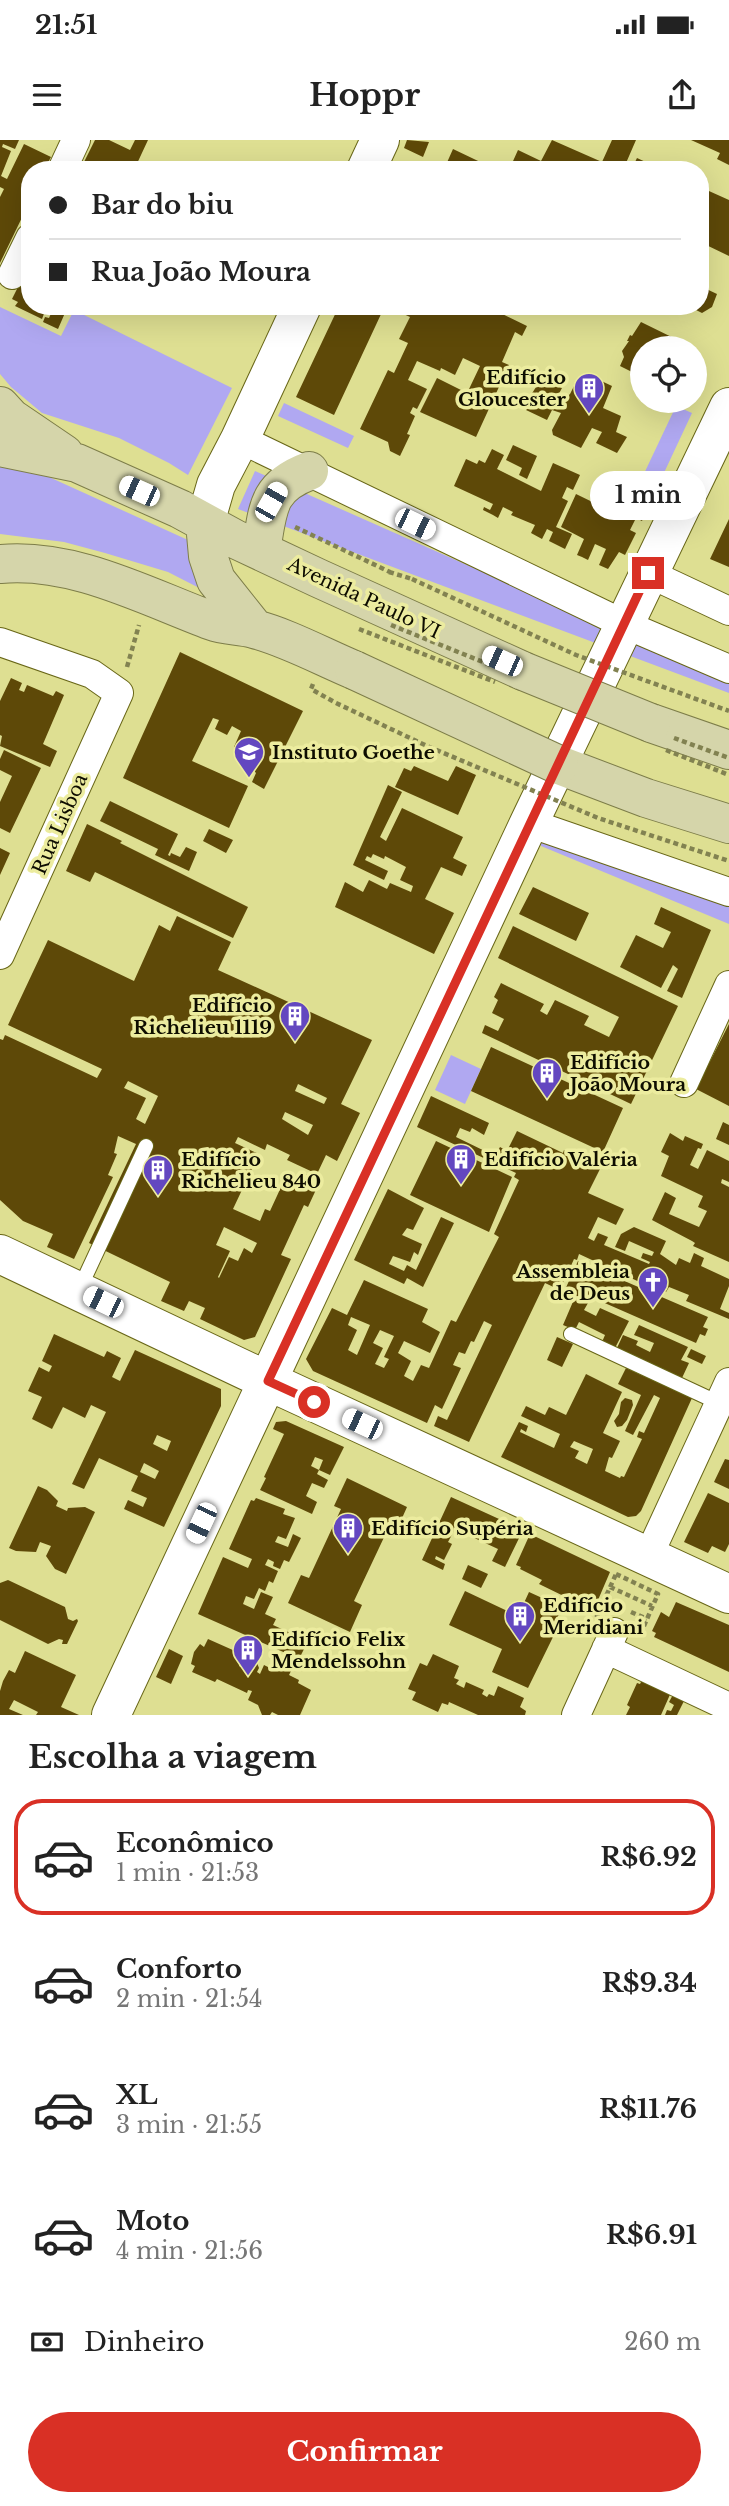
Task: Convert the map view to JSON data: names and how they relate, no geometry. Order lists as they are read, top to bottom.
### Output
{
  "streets": {
    "main road": ["Avenida Paulo VI"],
    "street": ["Rua Lisboa"]
  },
  "places": {
    "building": [
      "Edifício Gloucester",
      "Edifício Richelieu 1119",
      "Edifício João Moura",
      "Edifício Valéria",
      "Edifício Richelieu 840",
      "Edifício Supéria",
      "Edifício Meridiani",
      "Edifício Felix Mendelssohn"
    ],
    "school or university": ["Instituto Goethe"],
    "church": ["Assembleia de Deus"]
  },
  "page": {
    "status": "21:51",
    "header": "Hoppr",
    "banner": ["Bar do biu", "Rua João Moura"],
    "bubble": "1 min",
    "heading": "Escolha a viagem",
    "list": [
      {
        "name": "Econômico",
        "note": "1 min · 21:53",
        "value": "R$6.92"
      },
      {
        "name": "Conforto",
        "note": "2 min · 21:54",
        "value": "R$9.34"
      },
      {
        "name": "XL",
        "note": "3 min · 21:55",
        "value": "R$11.76"
      },
      {
        "name": "Moto",
        "note": "4 min · 21:56",
        "value": "R$6.91"
      }
    ],
    "pay": ["Dinheiro", "260 m"],
    "buttons": "Confirmar"
  }
}
